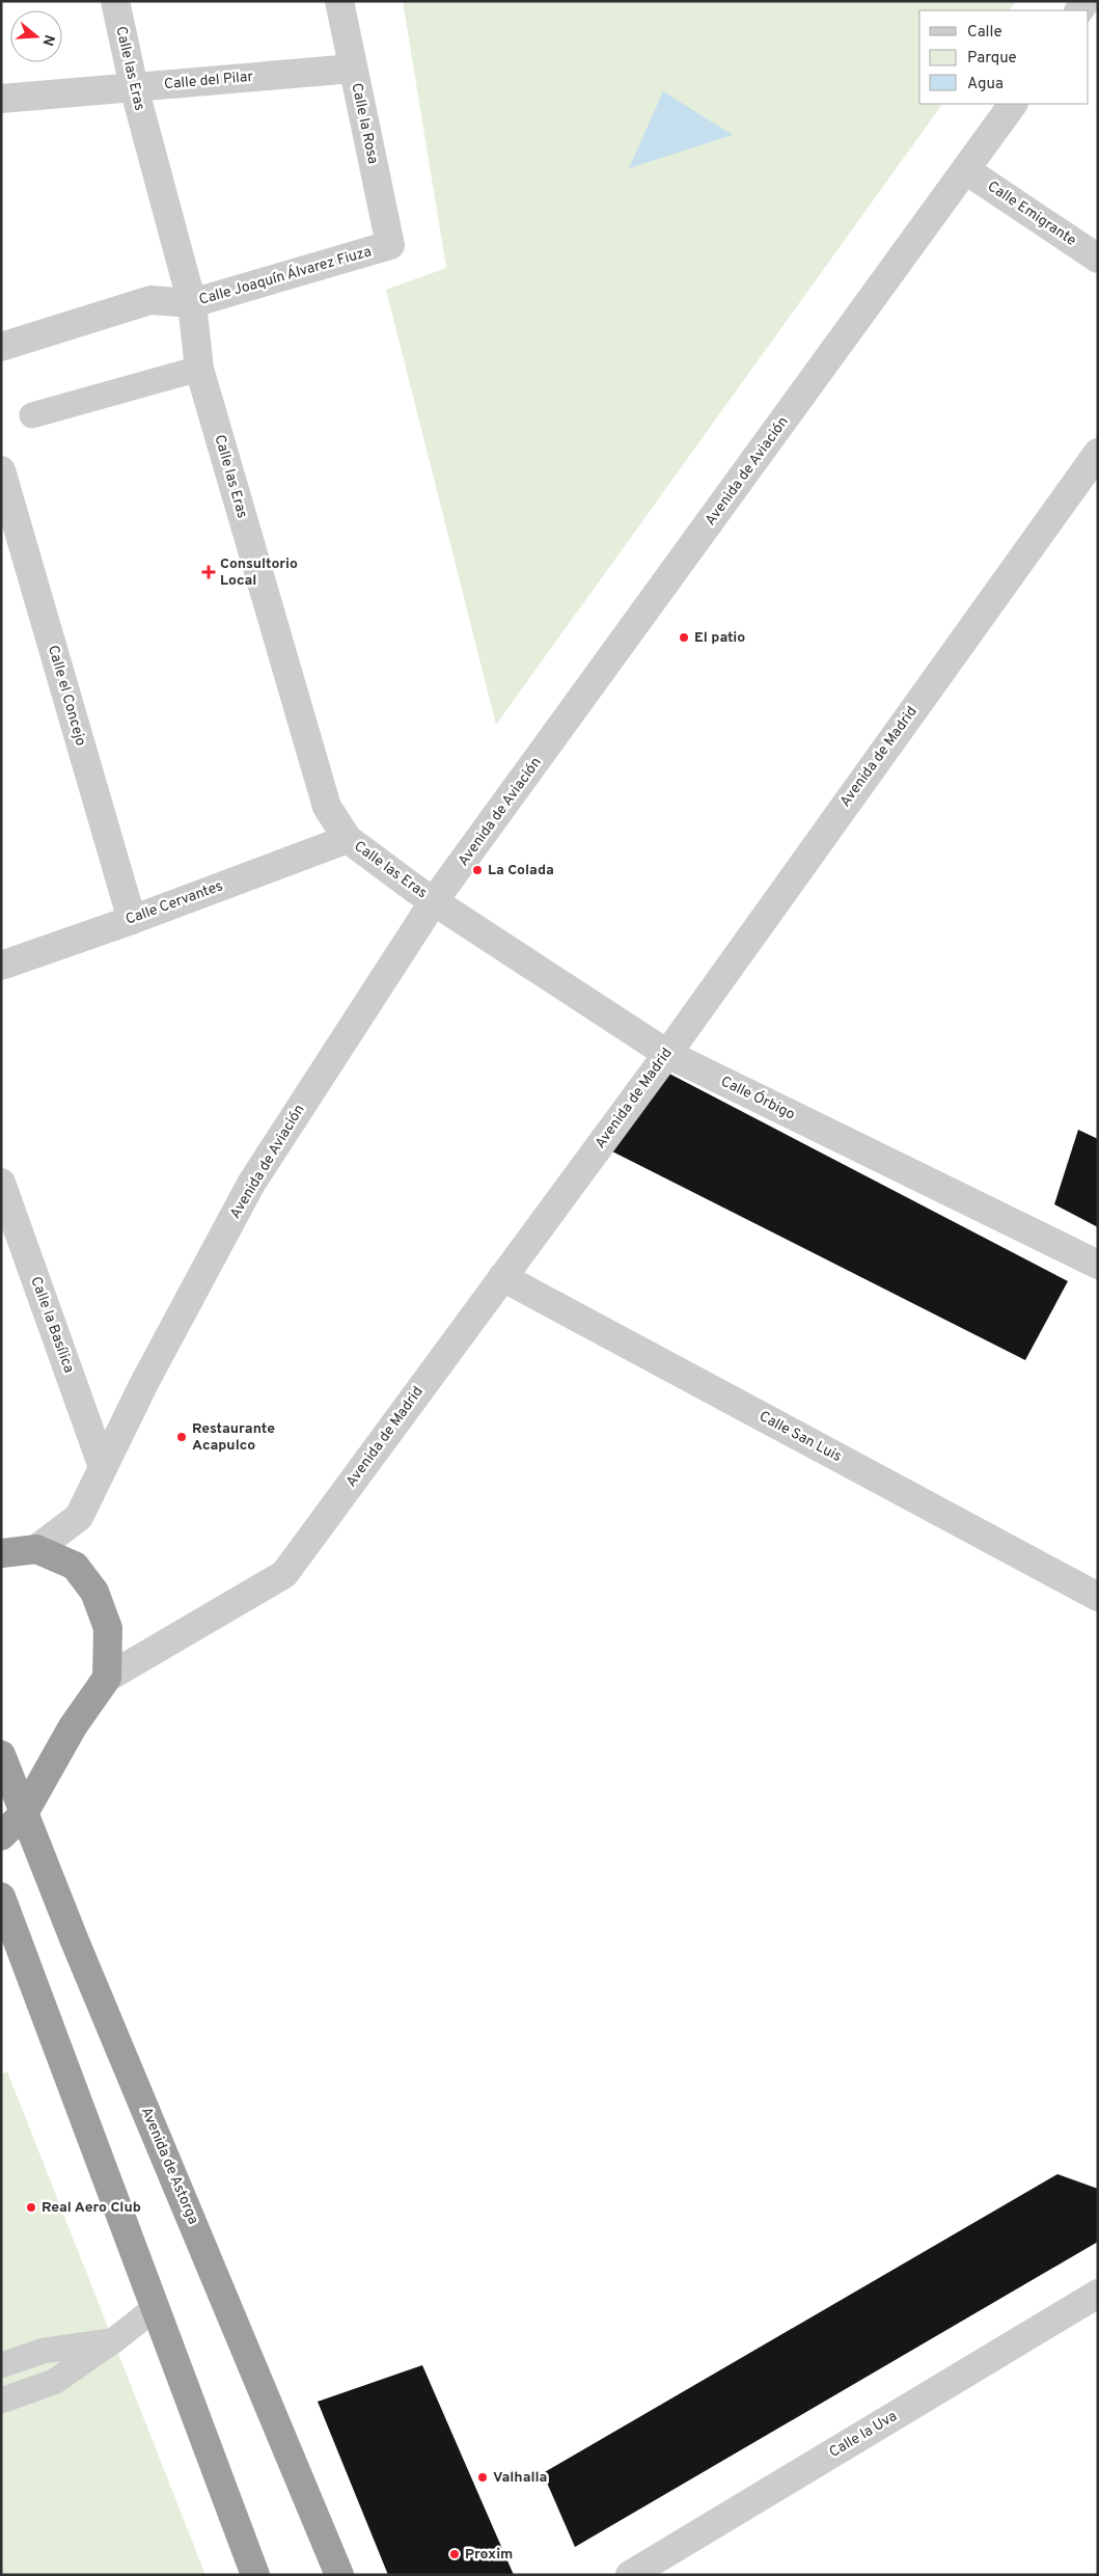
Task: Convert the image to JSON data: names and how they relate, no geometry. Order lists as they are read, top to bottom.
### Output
{
  "streets": {
    "highway": ["Avenida de Astorga"],
    "street": [
      "Calle las Eras",
      "Calle del Pilar",
      "Calle la Rosa",
      "Calle Emigrante",
      "Calle Joaquín Álvarez Fiuza",
      "Avenida de Aviación",
      "Calle el Concejo",
      "Avenida de Madrid",
      "Calle Cervantes",
      "Calle Órbigo",
      "Calle la Basílica",
      "Calle San Luis",
      "Calle la Uva"
    ]
  },
  "crossings": [
    ["Calle las Eras", "Calle del Pilar"],
    ["Calle las Eras", "Calle Joaquín Álvarez Fiuza"],
    ["Calle las Eras", "Avenida de Aviación"],
    ["Calle las Eras", "Calle Cervantes"],
    ["Calle las Eras", "Calle Órbigo"],
    ["Calle del Pilar", "Calle la Rosa"],
    ["Calle la Rosa", "Calle Joaquín Álvarez Fiuza"],
    ["Calle Emigrante", "Avenida de Aviación"],
    ["Avenida de Aviación", "Calle Órbigo"],
    ["Avenida de Aviación", "Calle la Basílica"],
    ["Calle el Concejo", "Calle Cervantes"],
    ["Avenida de Madrid", "Calle Órbigo"],
    ["Avenida de Madrid", "Calle San Luis"]
  ],
  "places": {
    "health": ["Consultorio Local"],
    "other": [
      "El patio",
      "La Colada",
      "Restaurante Acapulco",
      "Real Aero Club",
      "Valhalla",
      "Proxim"
    ]
  },
  "legend": ["Calle", "Parque", "Agua"],
  "north": "right"
}
